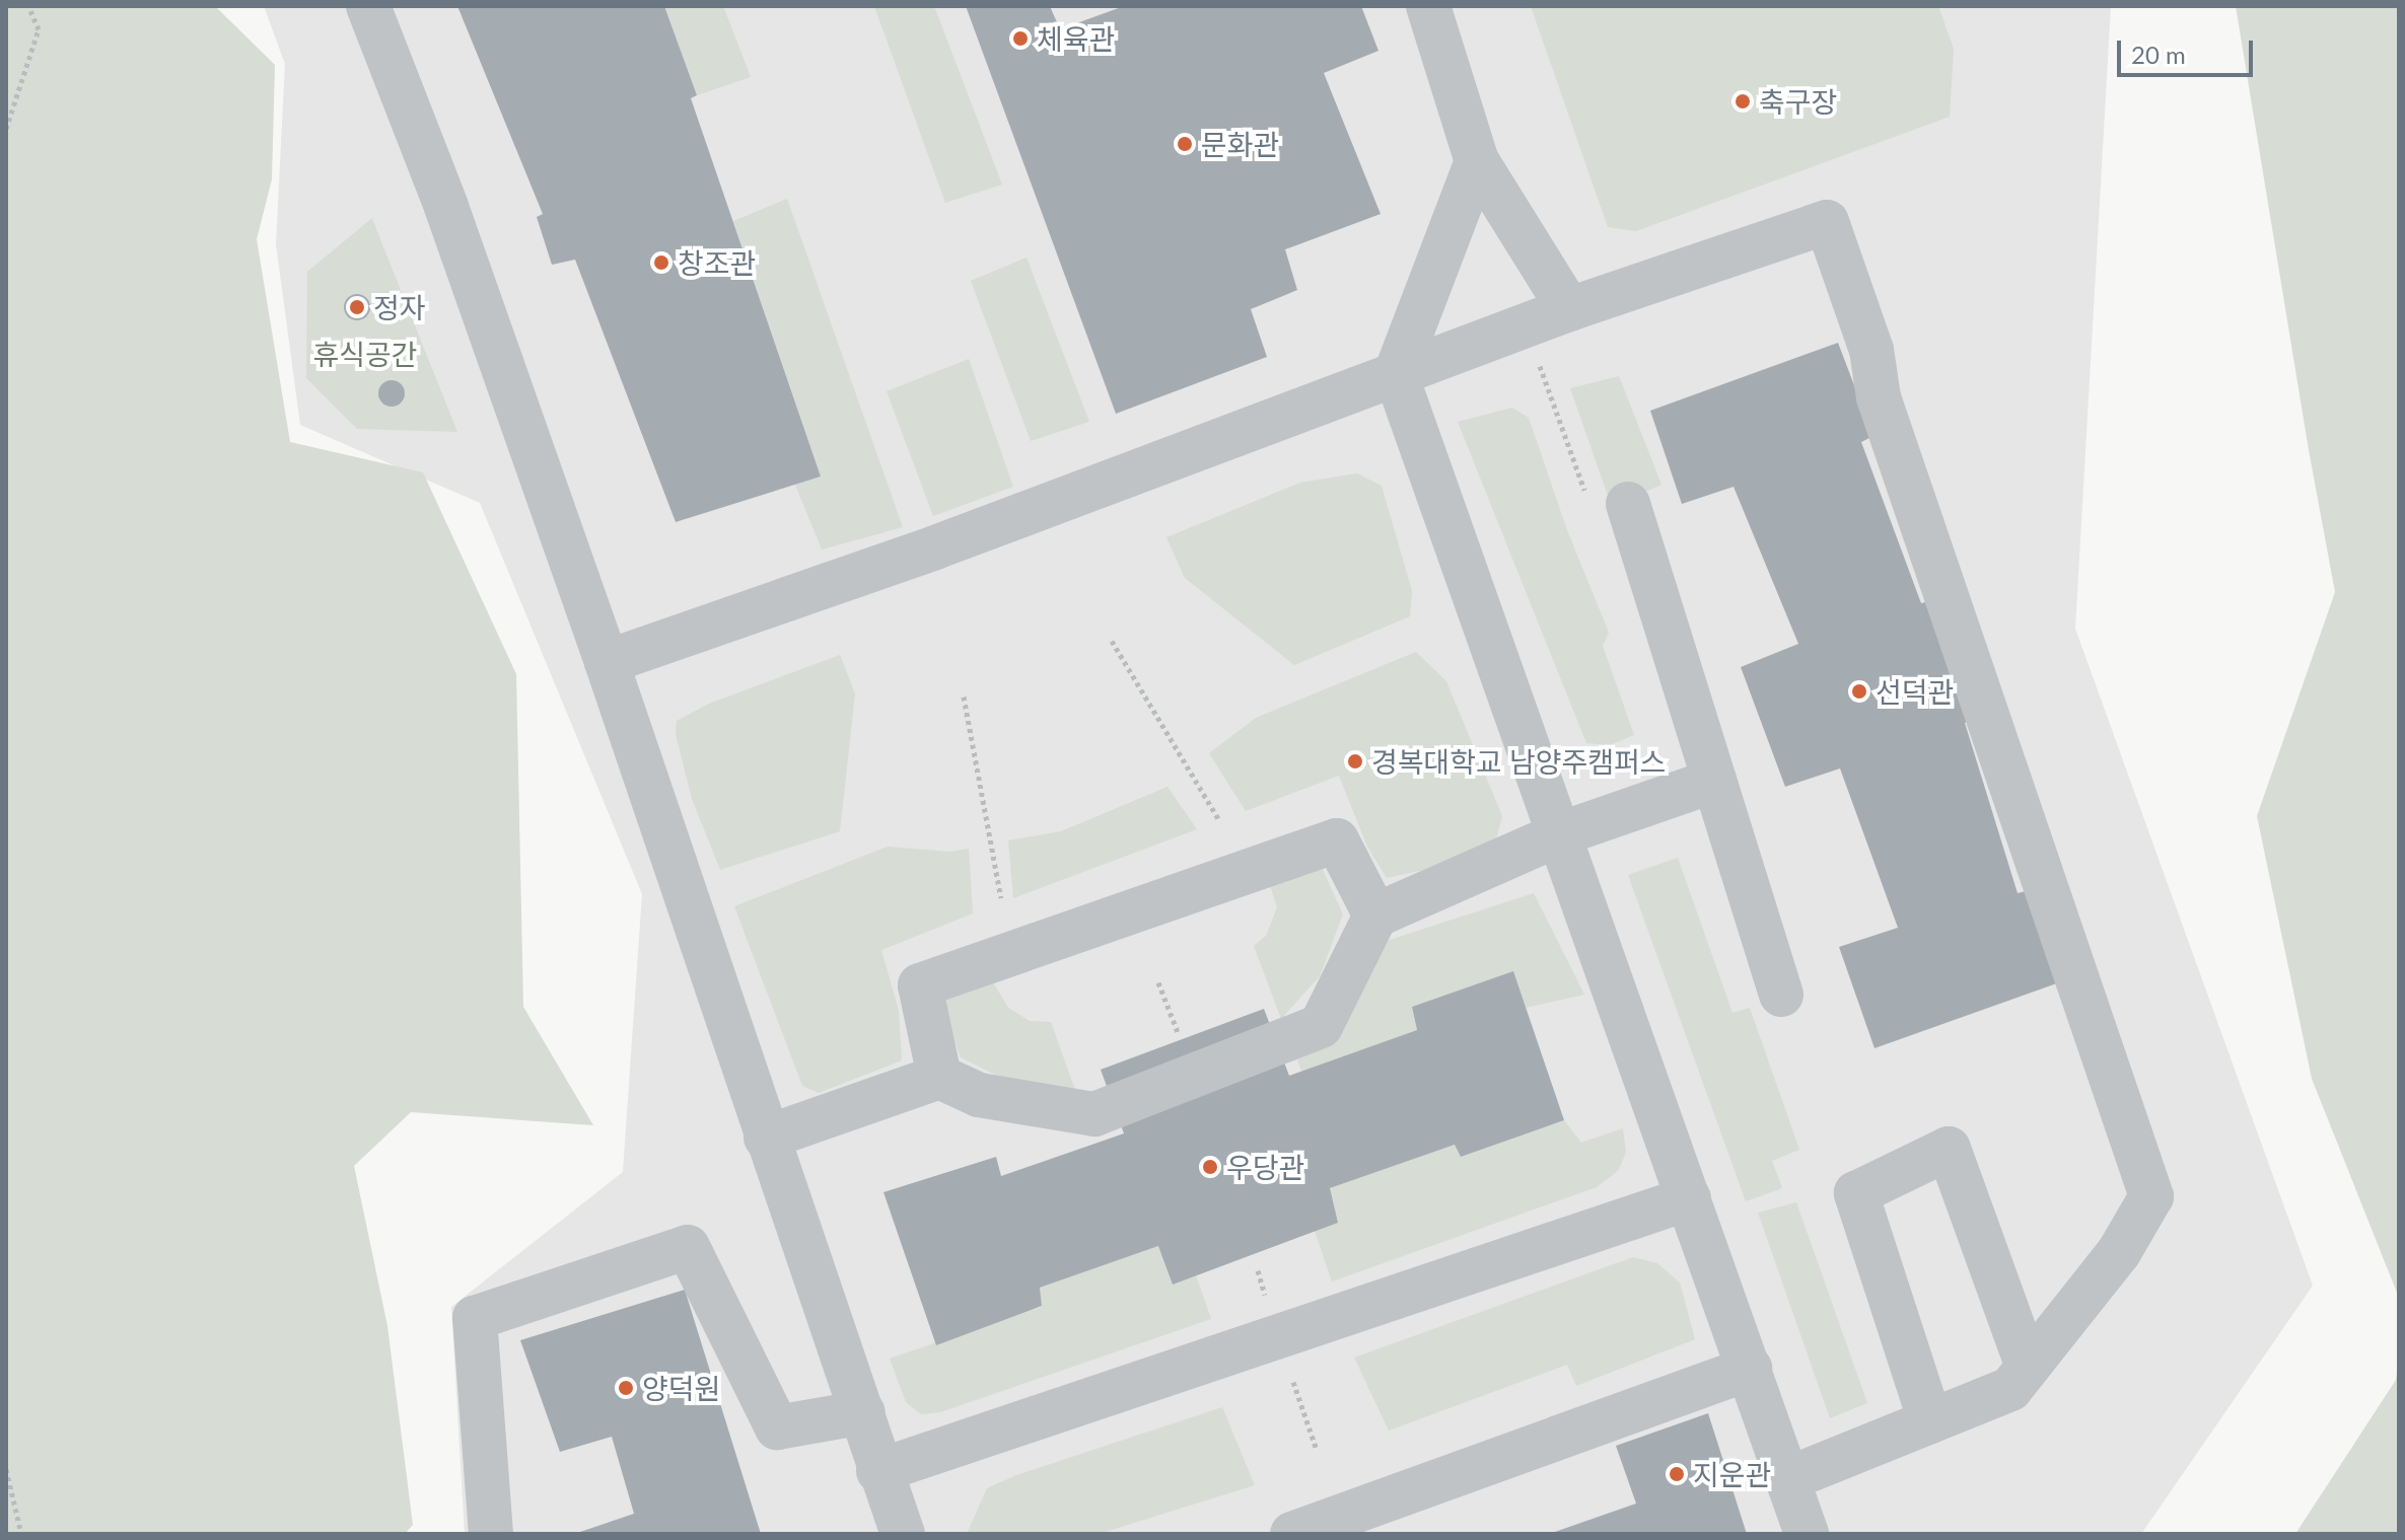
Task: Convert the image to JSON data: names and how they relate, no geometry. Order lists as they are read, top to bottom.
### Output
{
  "parks": ["휴식공간"],
  "places": [
    "체육관",
    "축구장",
    "문화관",
    "창조관",
    "정자",
    "선덕관",
    "경복대학교 남양주캠퍼스",
    "우당관",
    "양덕원",
    "지운관"
  ],
  "scale_bar": "20 m"
}
